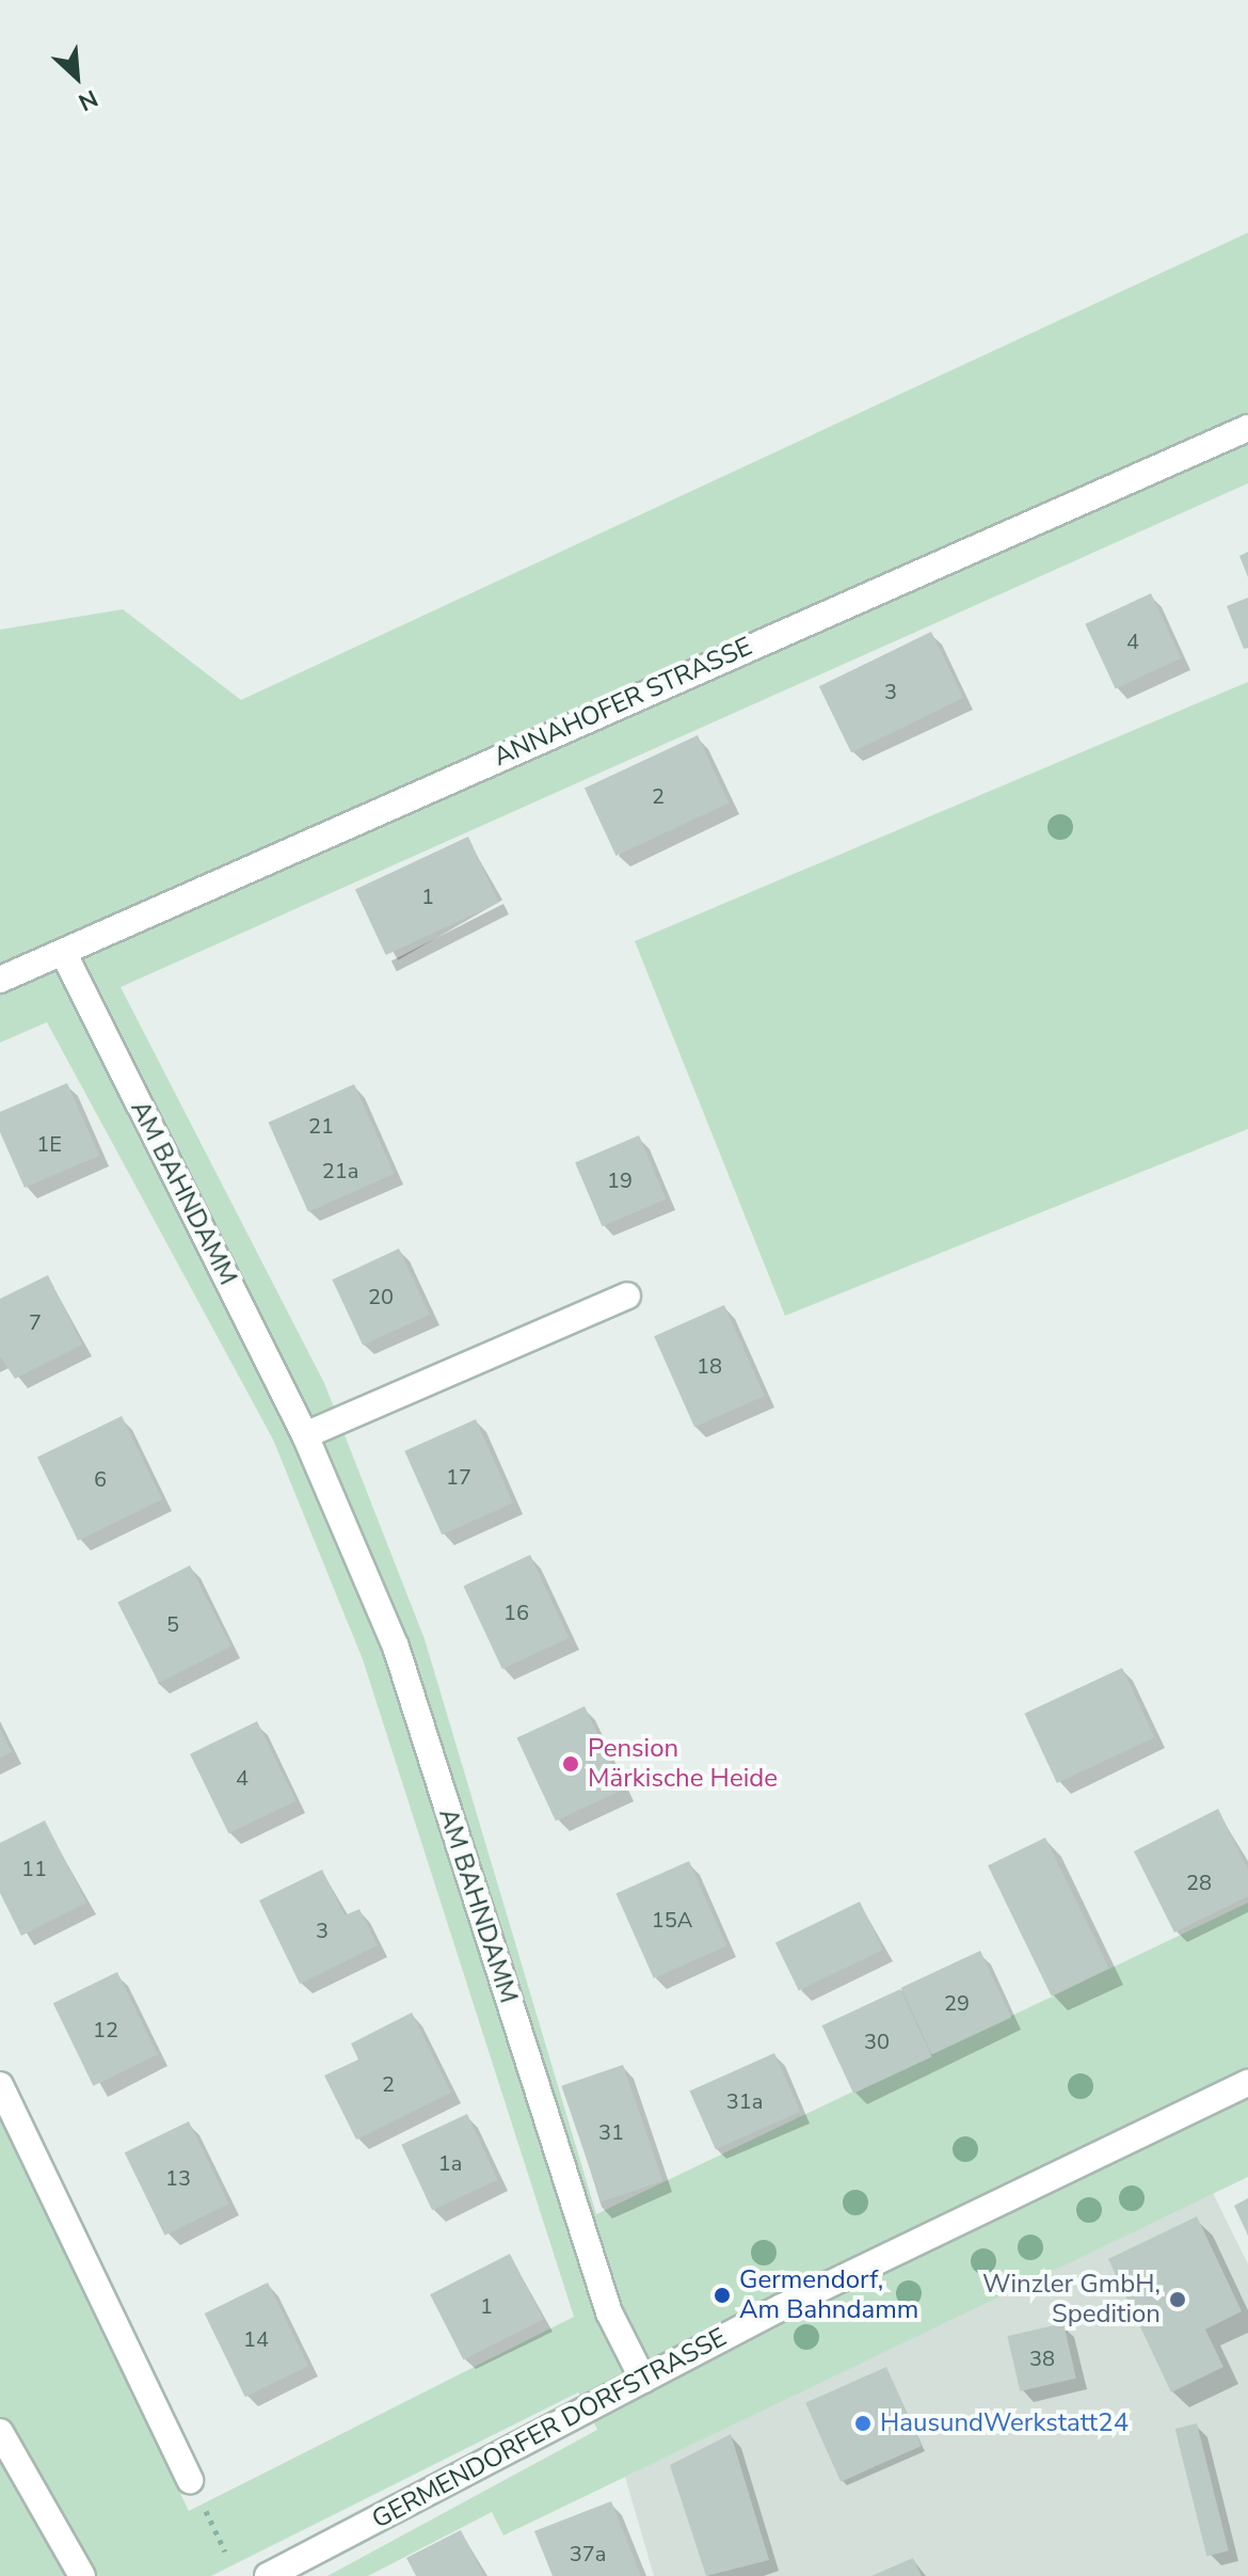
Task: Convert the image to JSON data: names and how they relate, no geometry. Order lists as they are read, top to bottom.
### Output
{
  "streets": {
    "street": ["ANNAHOFER STRASSE", "AM BAHNDAMM", "GERMENDORFER DORFSTRASSE"]
  },
  "crossings": [
    ["ANNAHOFER STRASSE", "AM BAHNDAMM"],
    ["AM BAHNDAMM", "GERMENDORFER DORFSTRASSE"]
  ],
  "places": [
    "Pension Märkische Heide",
    "Germendorf, Am Bahndamm",
    "Winzler GmbH, Spedition",
    "HausundWerkstatt24"
  ],
  "house_numbers": [
    "4",
    "3",
    "2",
    "1",
    "21",
    "1E",
    "21a",
    "19",
    "20",
    "7",
    "18",
    "17",
    "6",
    "16",
    "5",
    "4",
    "11",
    "28",
    "15A",
    "3",
    "29",
    "12",
    "30",
    "2",
    "31a",
    "31",
    "1a",
    "13",
    "1",
    "14",
    "38",
    "37a"
  ],
  "north": "bottom right"
}
